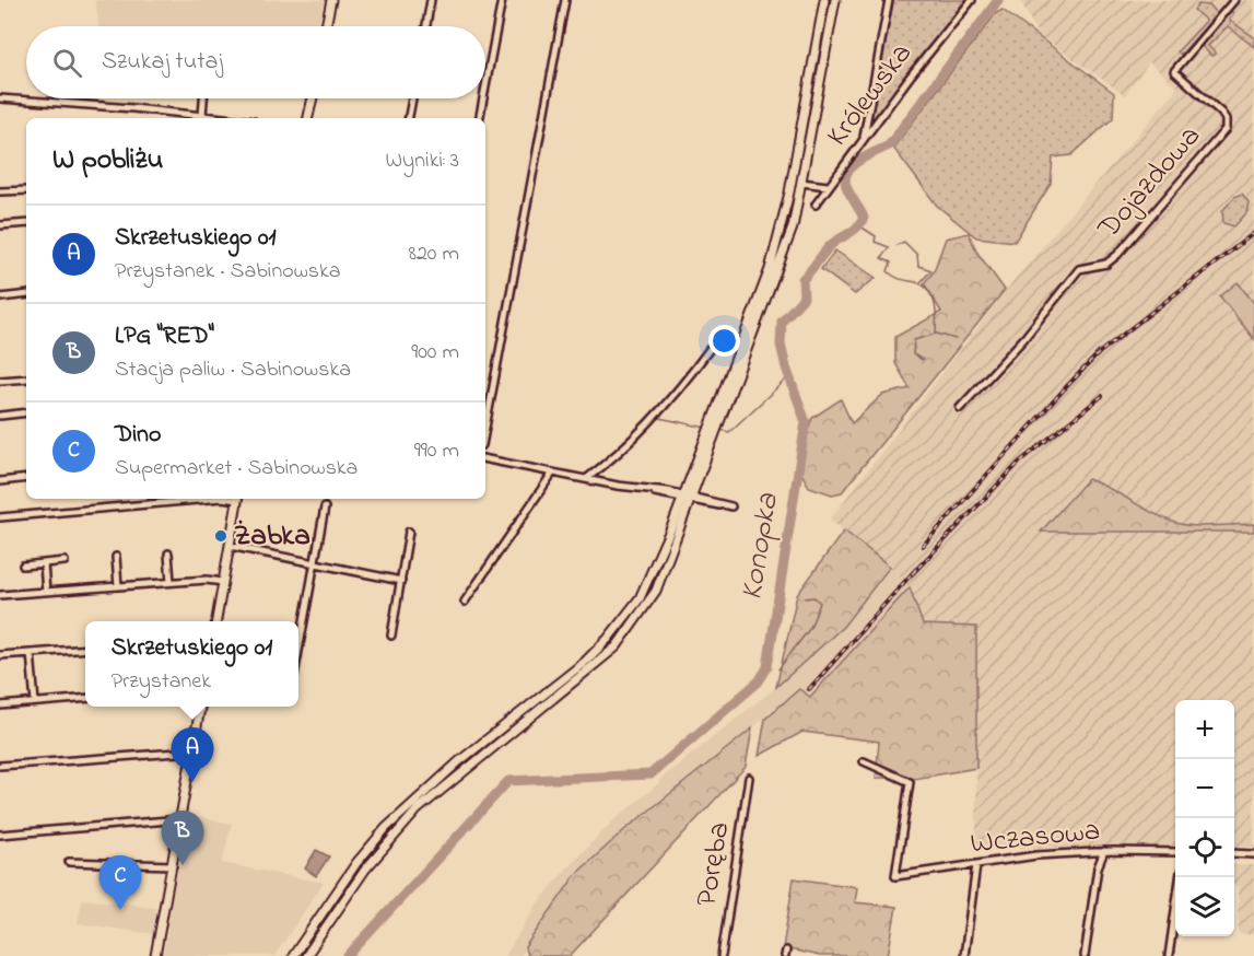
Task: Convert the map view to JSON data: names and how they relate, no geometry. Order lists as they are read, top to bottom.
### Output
{
  "streets": {
    "street": [
      "Królewska",
      "Dojazdowa",
      "Wczasowa",
      "Poręba"
    ]
  },
  "water": ["Konopka"],
  "places": ["Żabka"],
  "page": {
    "search": "Szukaj tutaj",
    "heading": ["W pobliżu", "Wyniki: 3"],
    "list": [
      {
        "mark": "A",
        "name": "Skrzetuskiego 01",
        "note": "Przystanek · Sabinowska",
        "value": "820 m"
      },
      {
        "mark": "B",
        "name": "LPG \"RED\"",
        "note": "Stacja paliw · Sabinowska",
        "value": "900 m"
      },
      {
        "mark": "C",
        "name": "Dino",
        "note": "Supermarket · Sabinowska",
        "value": "990 m"
      }
    ],
    "popup": ["Skrzetuskiego 01", "Przystanek"],
    "map_buttons": ["+", "−"],
    "pins": ["A", "B", "C"]
  }
}
